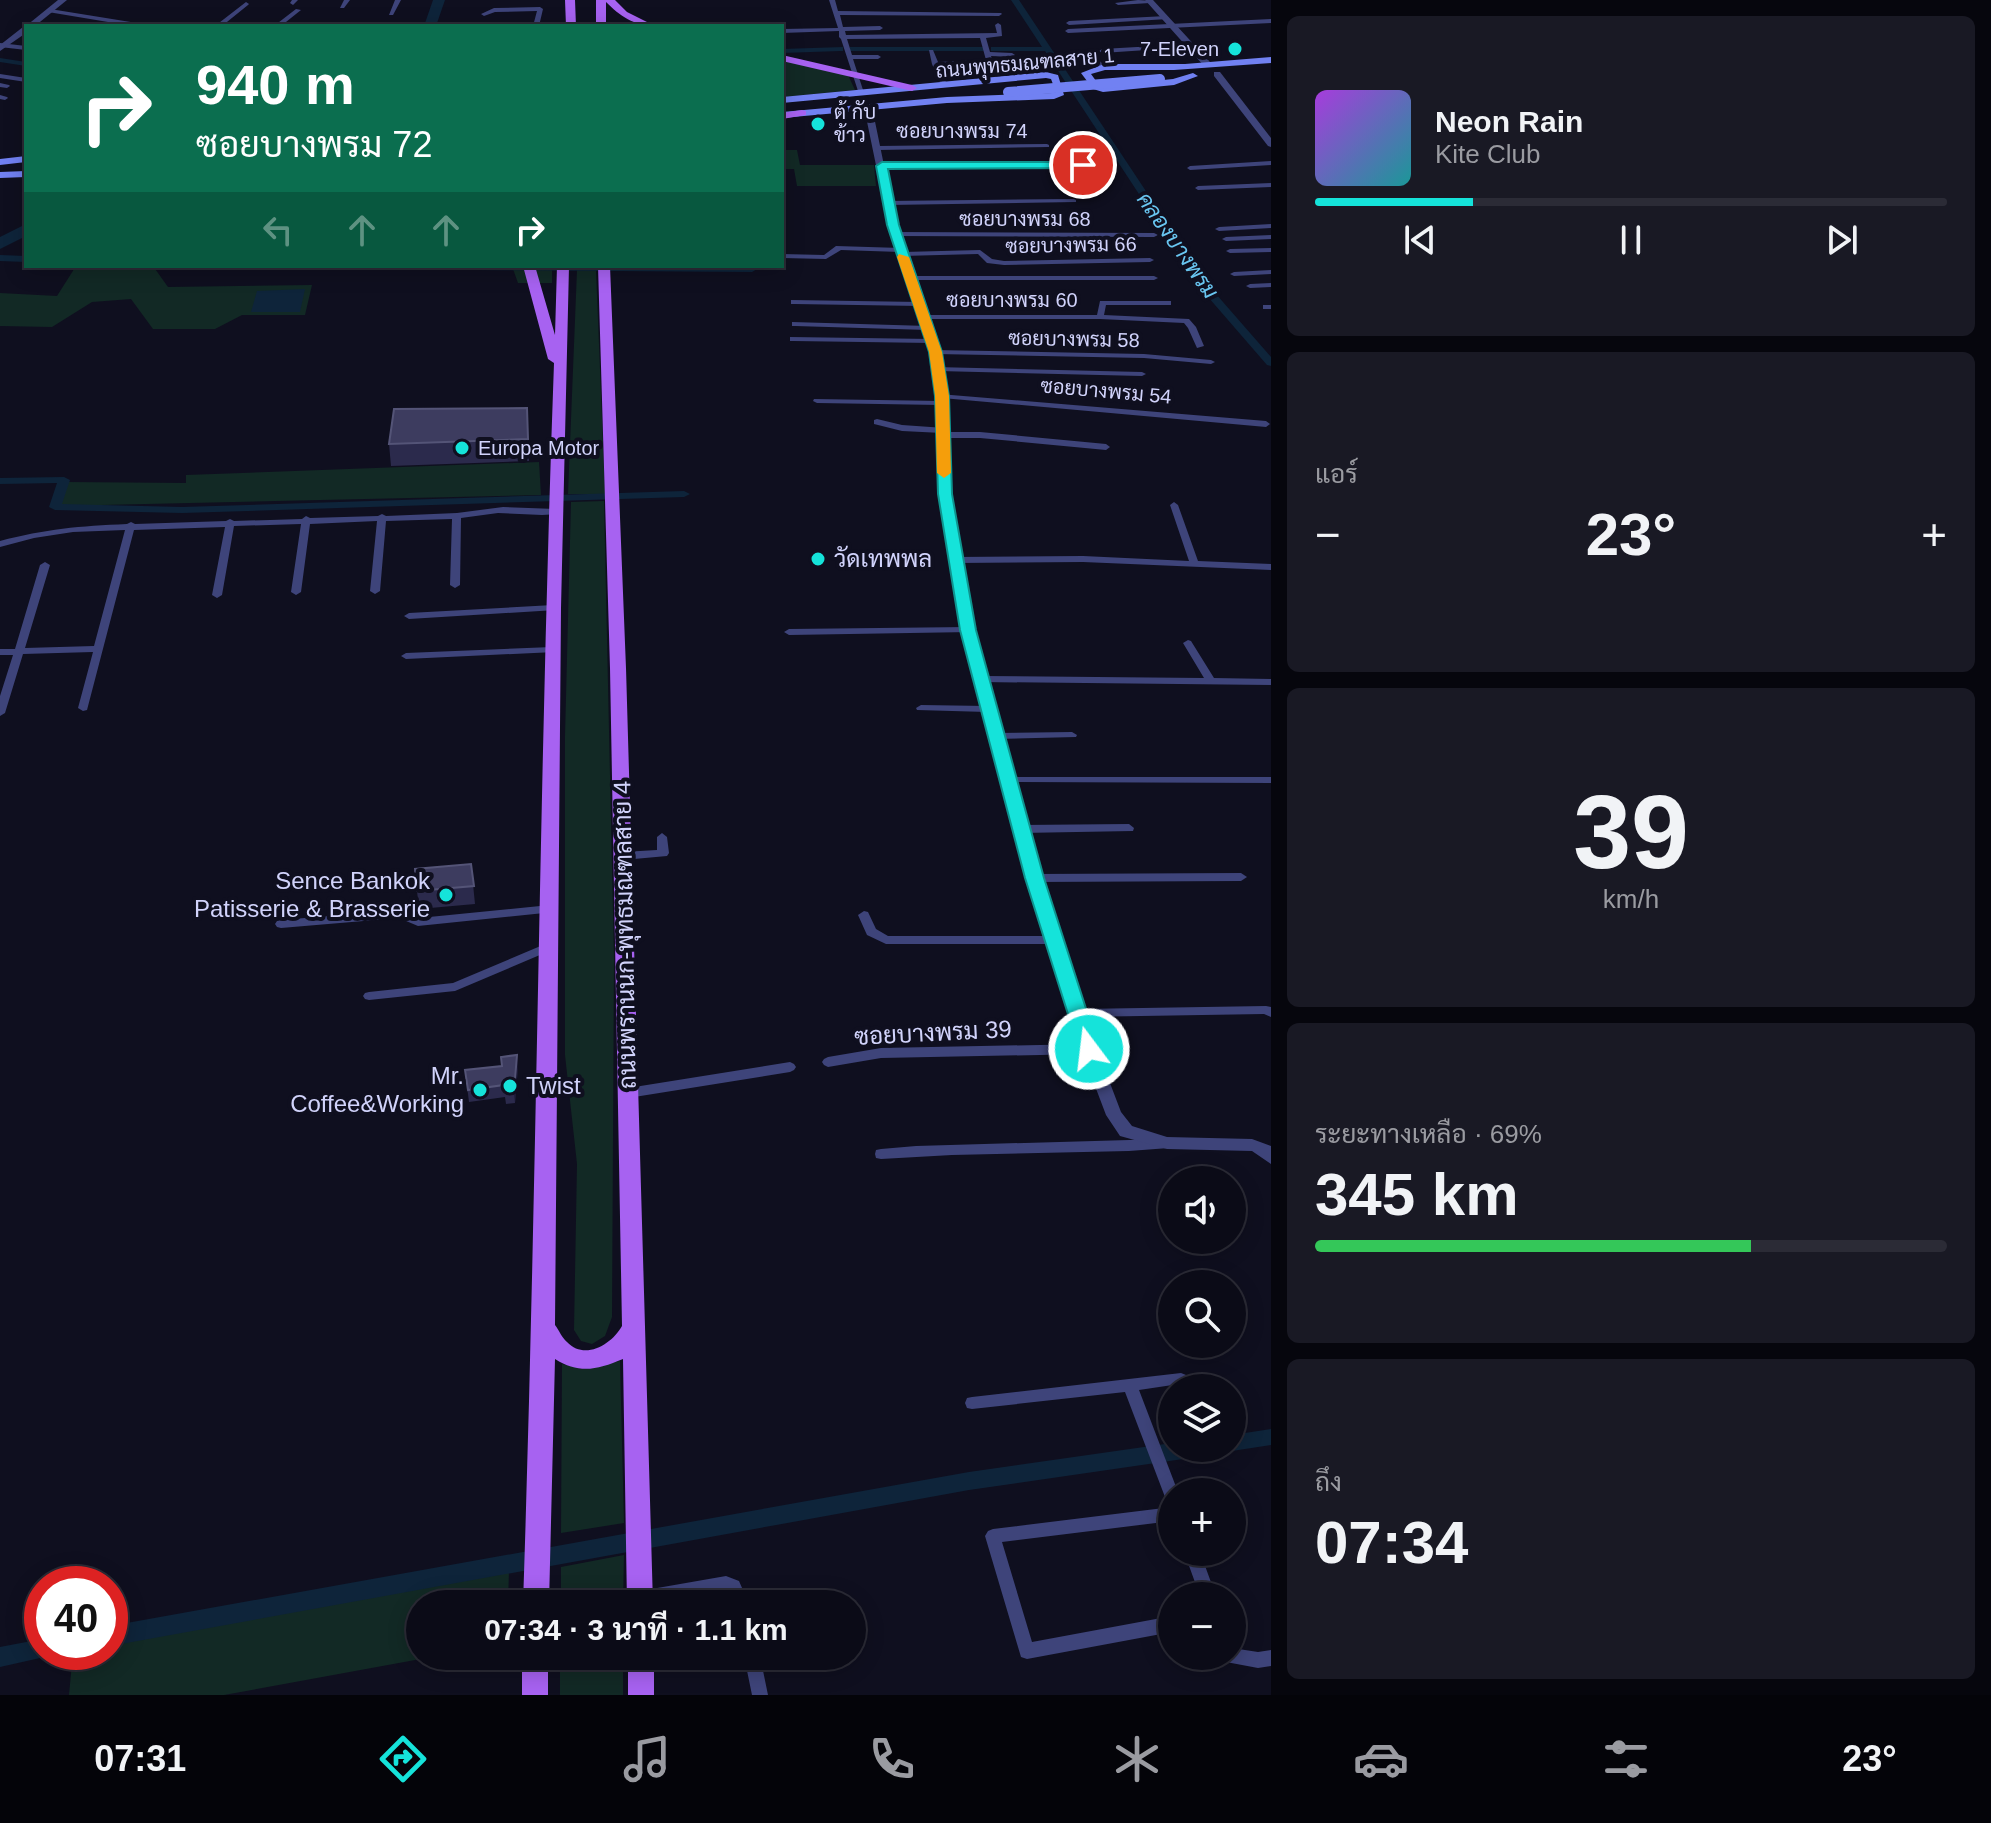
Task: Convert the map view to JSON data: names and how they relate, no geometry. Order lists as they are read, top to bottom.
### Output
{
  "streets": {
    "main road": ["ถนนพุทธมณฑลสาย 1", "ถนนพรานนก-พุทธมณฑลสาย 4"],
    "street": [
      "ซอยบางพรม 74",
      "ซอยบางพรม 68",
      "ซอยบางพรม 66",
      "ซอยบางพรม 60",
      "ซอยบางพรม 58",
      "ซอยบางพรม 54",
      "ซอยบางพรม 39"
    ]
  },
  "crossings": [
    ["ซอยบางพรม 60", "ซอยบางพรม 58"]
  ],
  "water": ["คลองบางพรม"],
  "places": [
    "7-Eleven",
    "ตู้ กับ ข้าว",
    "Europa Motor",
    "วัดเทพพล",
    "Sence Bankok Patisserie & Brasserie",
    "Twist",
    "Mr. Coffee&Working"
  ],
  "page": {
    "turn": ["940 m", "ซอยบางพรม 72"],
    "song": ["Neon Rain", "Kite Club"],
    "tile": [
      "แอร์",
      ["39", "km/h"],
      ["ระยะทางเหลือ · 69%", "345 km"],
      ["ถึง", "07:34"]
    ],
    "heat": ["−", "23°", "+"],
    "map_buttons": ["+", "−"],
    "limit": "40",
    "trip": "07:34 · 3 นาที · 1.1 km",
    "tabs": ["07:31", "23°"]
  }
}
